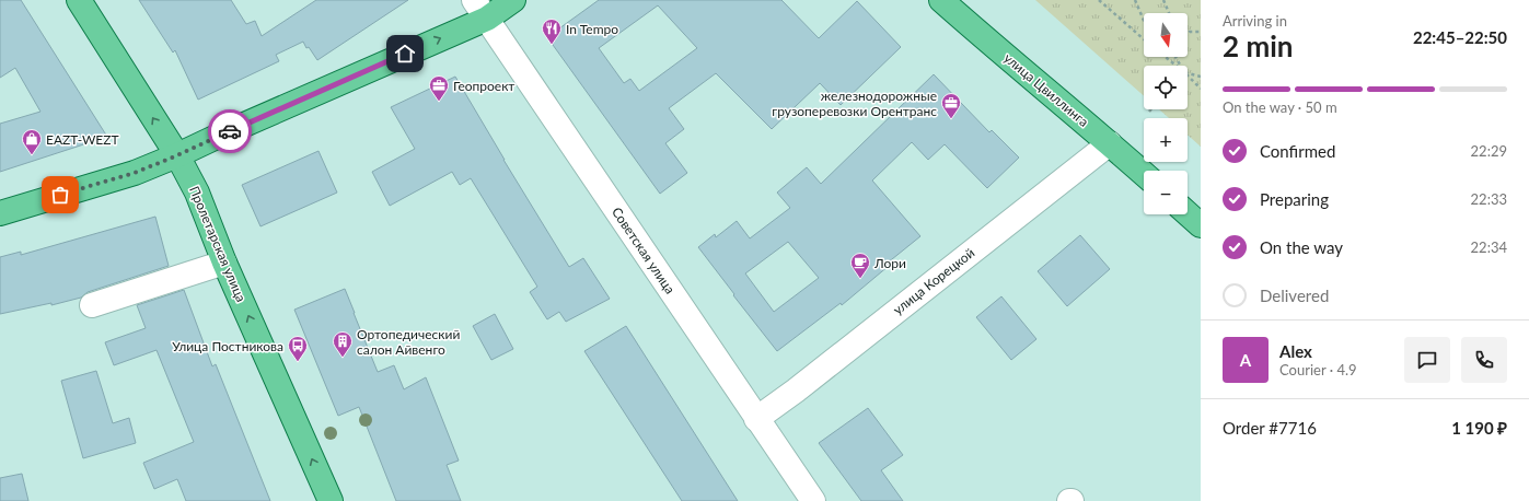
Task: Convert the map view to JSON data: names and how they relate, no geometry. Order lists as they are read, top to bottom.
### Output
{
  "streets": {
    "main road": ["улица Цвиллинга", "Пролетарская улица"],
    "street": ["Советская улица", "улица Корецкой"]
  },
  "crossings": [
    ["улица Цвиллинга", "улица Корецкой"],
    ["Советская улица", "улица Корецкой"]
  ],
  "one_way": ["Пролетарская улица"],
  "places": {
    "restaurant": ["In Tempo"],
    "office": ["Геопроект", "железнодорожные грузоперевозки Орентранс"],
    "shop": ["EAZT-WEZT"],
    "cafe": ["Лори"],
    "building": ["Ортопедический салон Айвенго"],
    "bus stop": ["Улица Постникова"]
  },
  "north": "bottom",
  "page": {
    "heading": ["2 min", "Arriving in", "22:45–22:50"],
    "panel": [
      "Alex",
      "Courier · 4.9",
      "Order #7716",
      "1 190 ₽"
    ],
    "map_buttons": ["+", "−"],
    "bar": "On the way · 50 m",
    "list": [
      ["Confirmed", "22:29"],
      ["Preparing", "22:33"],
      ["On the way", "22:34"],
      "Delivered"
    ],
    "round": "A"
  }
}
